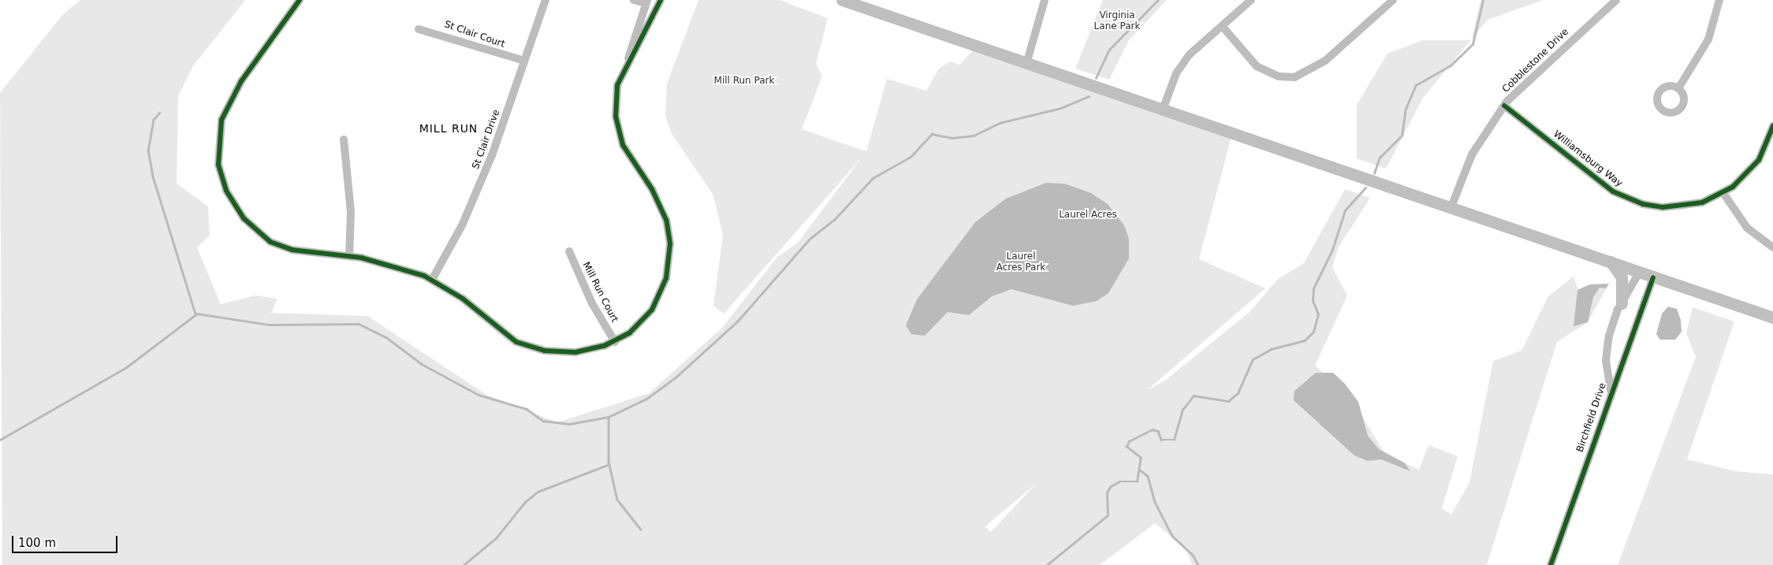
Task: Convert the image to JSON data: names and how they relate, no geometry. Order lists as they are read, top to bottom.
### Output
{
  "streets": {
    "street": [
      "St Clair Court",
      "Cobblestone Drive",
      "St Clair Drive",
      "Williamsburg Way",
      "Mill Run Court",
      "Birchfield Drive"
    ]
  },
  "crossings": [
    ["St Clair Court", "St Clair Drive"],
    ["Cobblestone Drive", "Williamsburg Way"]
  ],
  "districts": ["MILL RUN"],
  "parks": [
    "Virginia Lane Park",
    "Mill Run Park",
    "Laurel Acres",
    "Laurel Acres Park"
  ],
  "scale_bar": "100 m"
}
